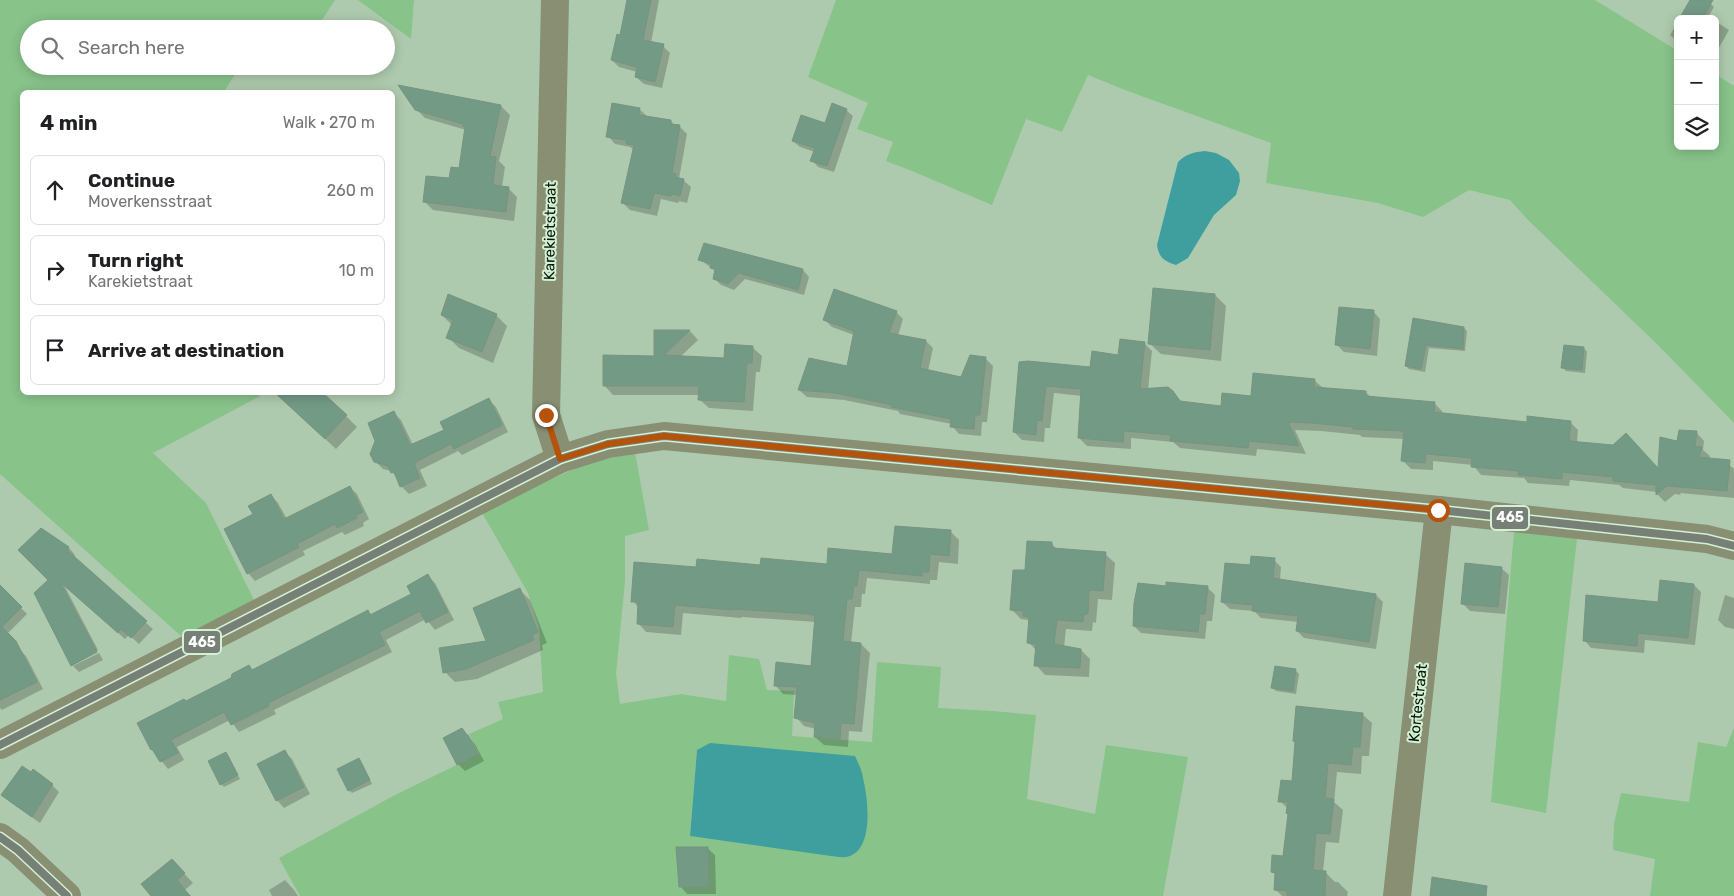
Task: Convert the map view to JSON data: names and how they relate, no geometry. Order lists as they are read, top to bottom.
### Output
{
  "streets": {
    "street": ["Karekietstraat", "Kortestraat"]
  },
  "lines": ["transit line 465"],
  "page": {
    "map_buttons": ["+", "−"],
    "search": "Search here",
    "heading": ["4 min", "Walk · 270 m"],
    "list": [
      ["Continue", "Moverkensstraat", "260 m"],
      ["Turn right", "Karekietstraat", "10 m"],
      "Arrive at destination"
    ]
  }
}
